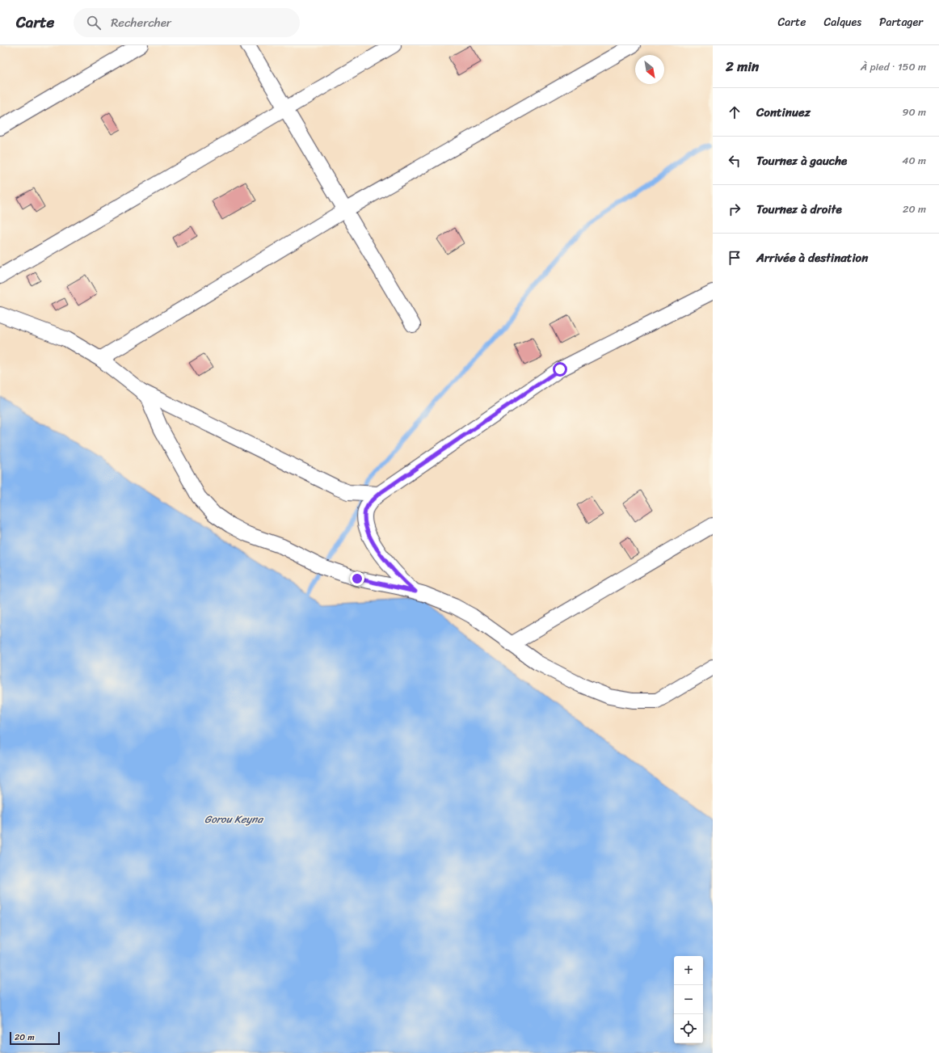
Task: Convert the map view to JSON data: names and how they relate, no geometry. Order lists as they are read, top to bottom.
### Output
{
  "water": ["Gorou Keyna"],
  "scale_bar": "20 m",
  "north": "bottom right",
  "page": {
    "header": "Carte",
    "search": "Rechercher",
    "nav": ["Carte", "Calques", "Partager"],
    "heading": ["2 min", "À pied · 150 m"],
    "list": [
      ["Continuez", "90 m"],
      ["Tournez à gauche", "40 m"],
      ["Tournez à droite", "20 m"],
      "Arrivée à destination"
    ],
    "map_buttons": ["+", "−"],
    "scale": "20 m"
  }
}
